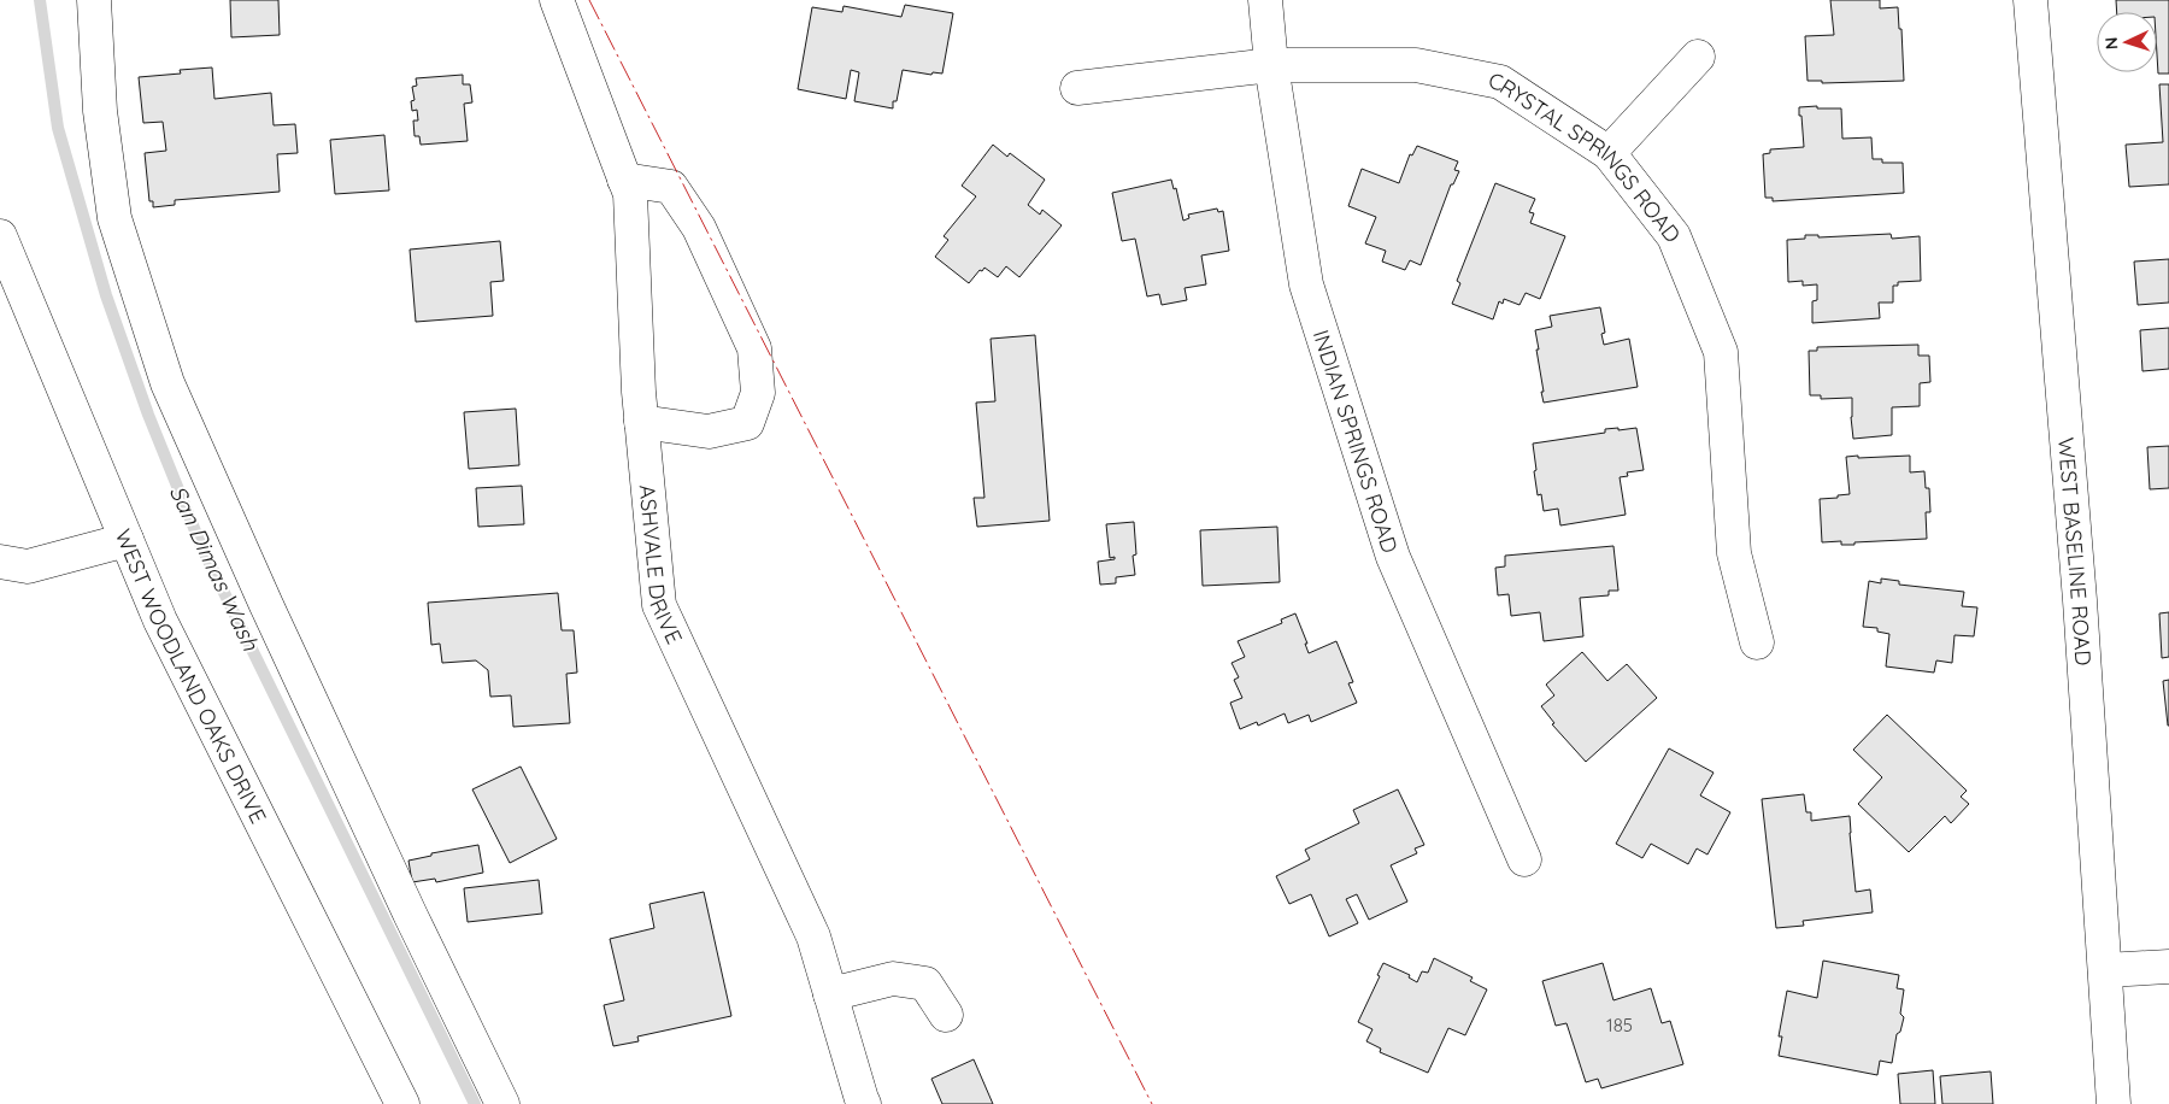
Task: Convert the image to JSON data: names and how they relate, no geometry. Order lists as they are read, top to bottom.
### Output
{
  "streets": {
    "street": [
      "CRYSTAL SPRINGS ROAD",
      "INDIAN SPRINGS ROAD",
      "WEST BASELINE ROAD",
      "ASHVALE DRIVE",
      "WEST WOODLAND OAKS DRIVE"
    ]
  },
  "crossings": [
    ["CRYSTAL SPRINGS ROAD", "INDIAN SPRINGS ROAD"]
  ],
  "water": ["San Dimas Wash"],
  "house_numbers": ["185"],
  "north": "left"
}
